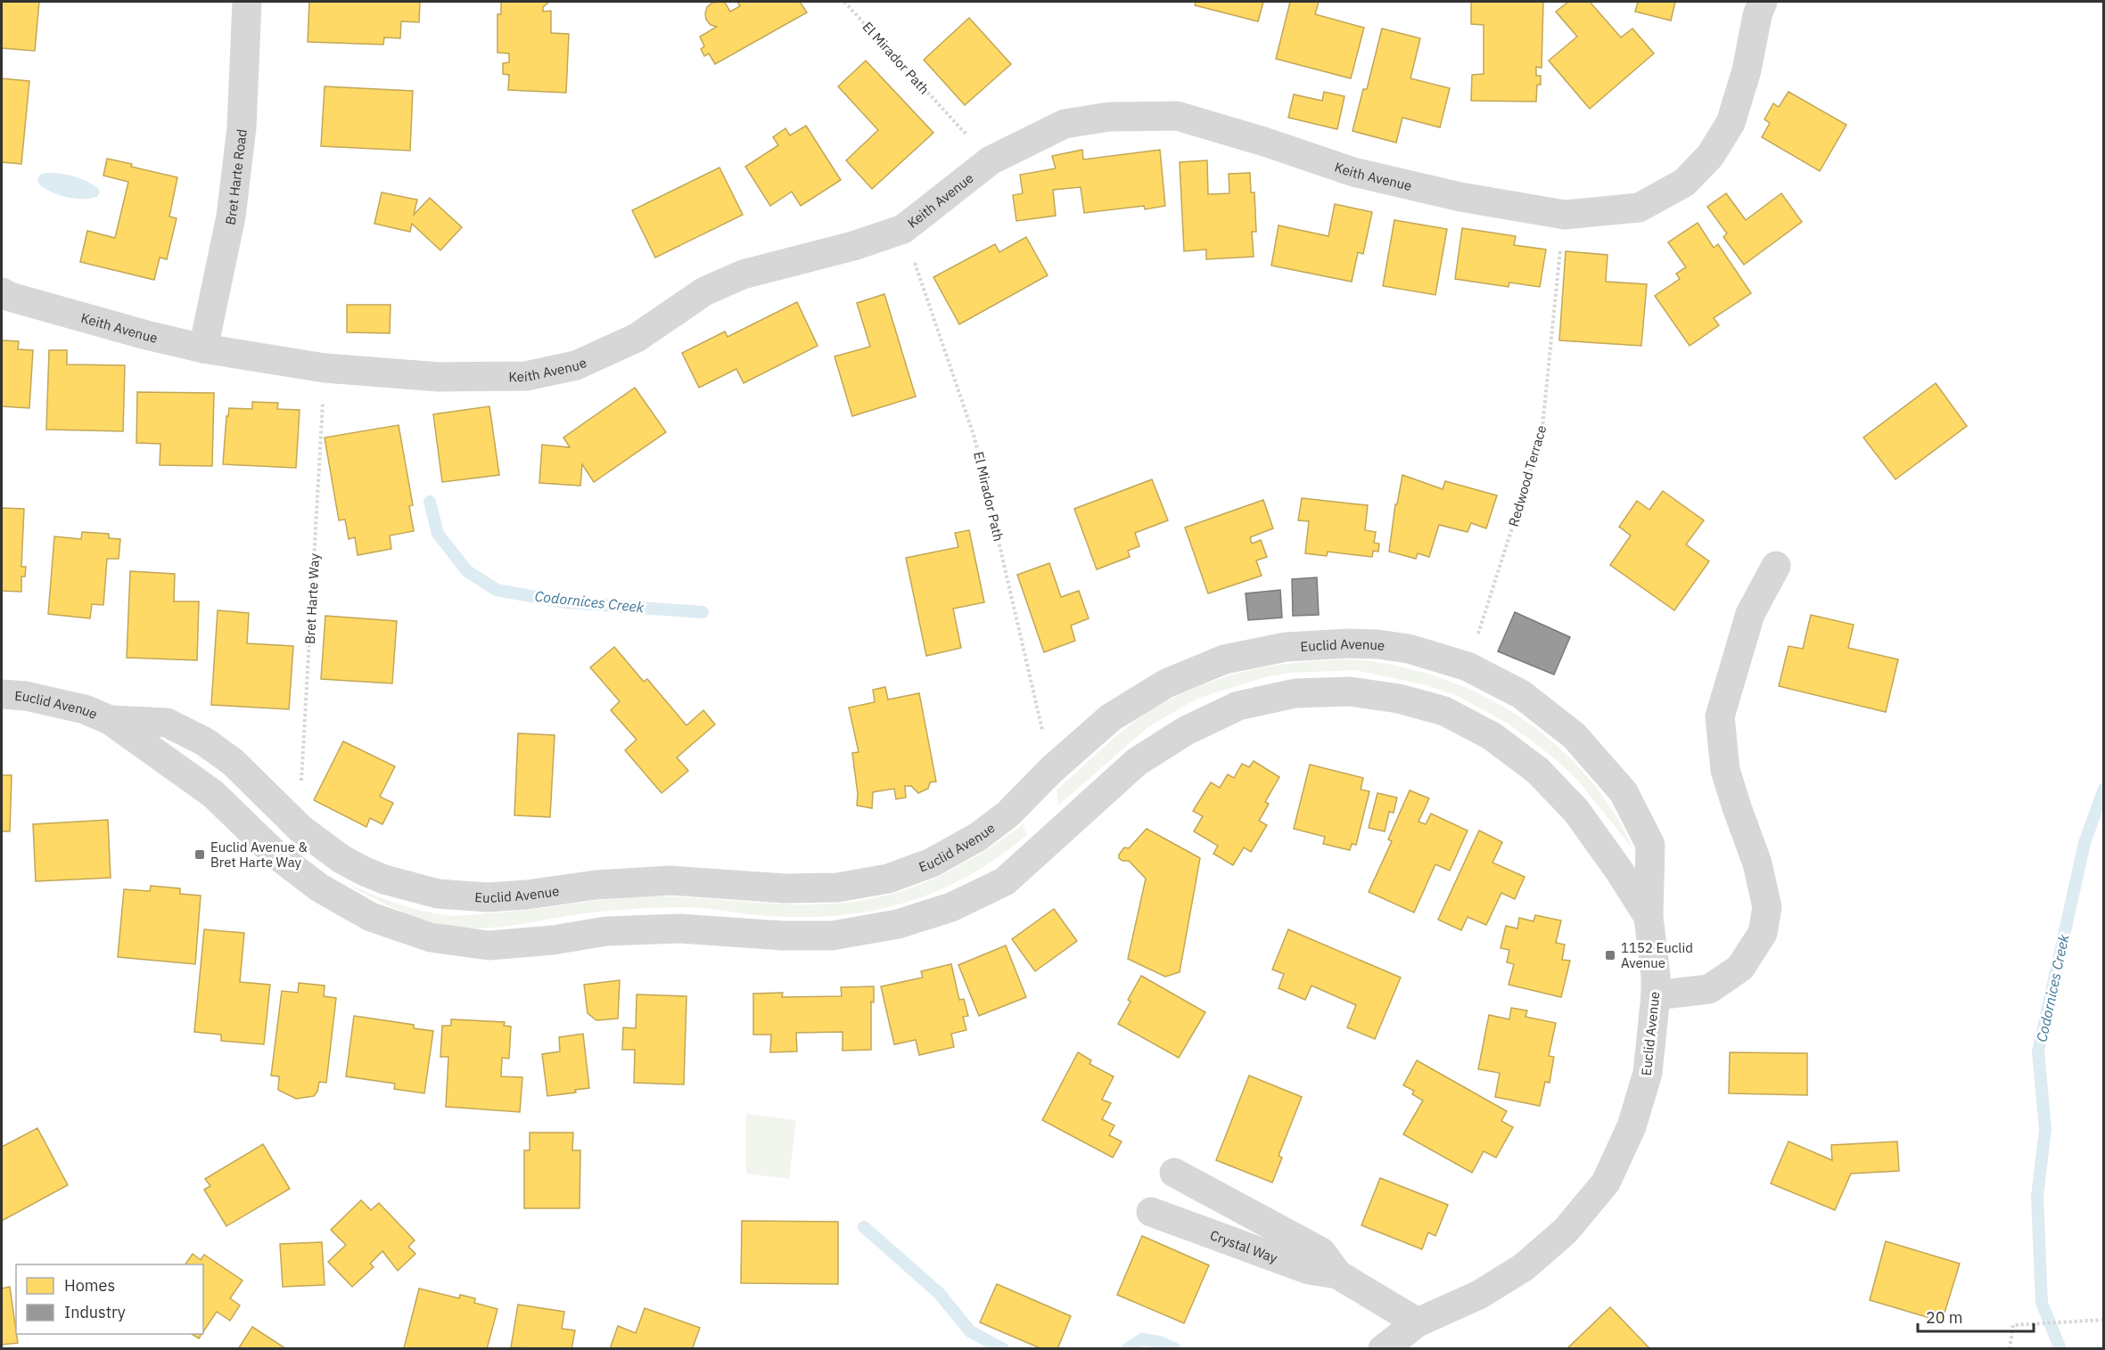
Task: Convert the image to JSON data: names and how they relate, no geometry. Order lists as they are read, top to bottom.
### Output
{
  "streets": {
    "street": [
      "Keith Avenue",
      "Bret Harte Road",
      "Euclid Avenue",
      "Crystal Way"
    ],
    "path": ["El Mirador Path", "Redwood Terrace", "Bret Harte Way"]
  },
  "crossings": [
    ["El Mirador Path", "Keith Avenue"],
    ["El Mirador Path", "Euclid Avenue"],
    ["Keith Avenue", "Bret Harte Road"],
    ["Keith Avenue", "Redwood Terrace"],
    ["Keith Avenue", "Bret Harte Way"],
    ["Redwood Terrace", "Euclid Avenue"],
    ["Bret Harte Way", "Euclid Avenue"],
    ["Euclid Avenue", "Crystal Way"]
  ],
  "water": ["Codornices Creek"],
  "places": {
    "transit": ["Euclid Avenue & Bret Harte Way", "1152 Euclid Avenue"]
  },
  "legend": ["Homes", "Industry"],
  "scale_bar": "20 m"
}
